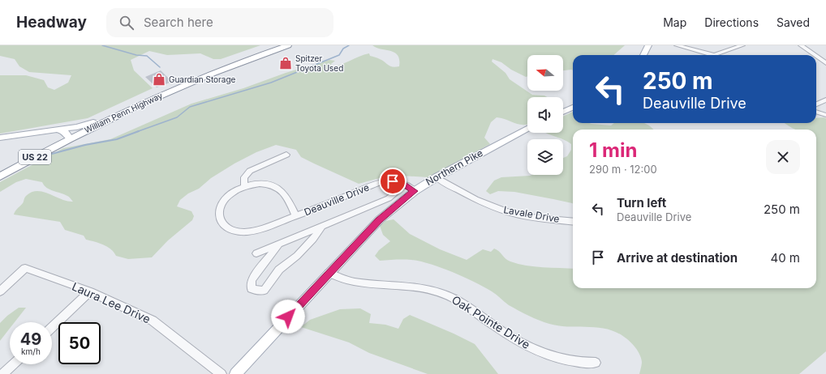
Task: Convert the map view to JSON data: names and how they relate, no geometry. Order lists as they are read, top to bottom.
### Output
{
  "streets": {
    "highway": ["William Penn Highway", "US 22"],
    "main road": ["Northern Pike"],
    "street": [
      "Deauville Drive",
      "Lavale Drive",
      "Laura Lee Drive",
      "Oak Pointe Drive"
    ]
  },
  "crossings": [
    ["Northern Pike", "Deauville Drive"],
    ["Northern Pike", "Lavale Drive"],
    ["Northern Pike", "Oak Pointe Drive"]
  ],
  "places": {
    "shop": ["Spitzer Toyota Used", "Guardian Storage"]
  },
  "north": "left",
  "page": {
    "header": "Headway",
    "search": "Search here",
    "nav": ["Map", "Directions", "Saved"],
    "turn": ["250 m", "Deauville Drive"],
    "heading": ["1 min", "290 m · 12:00"],
    "list": [
      {
        "name": "Turn left",
        "note": "Deauville Drive",
        "value": "250 m"
      },
      {
        "name": "Arrive at destination",
        "value": "40 m"
      }
    ],
    "speed": "49 km/h",
    "limit": "50"
  }
}
